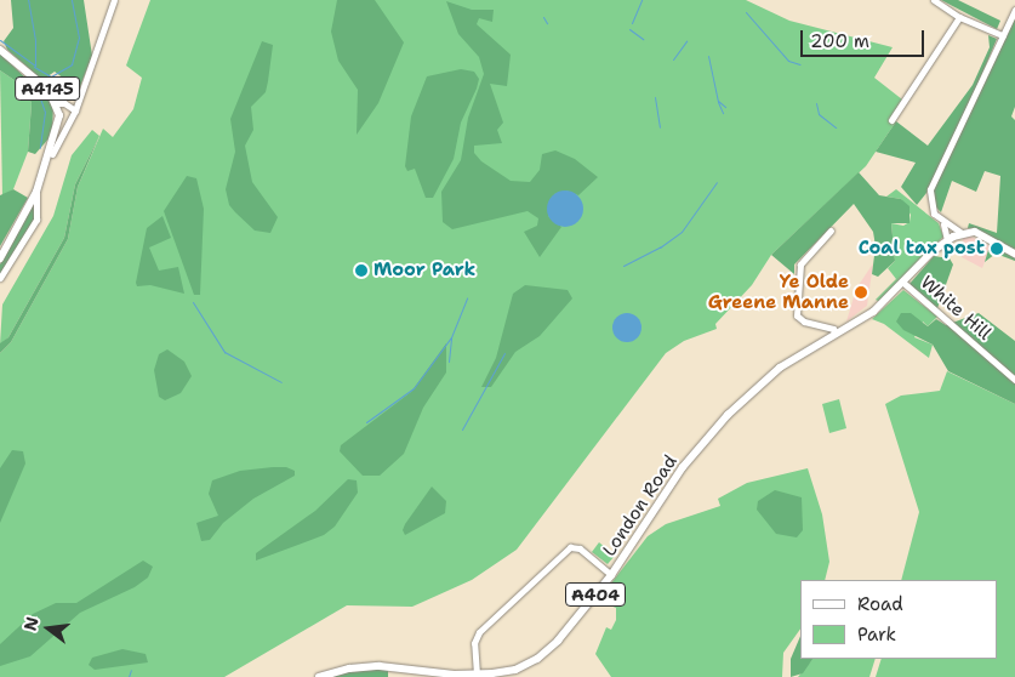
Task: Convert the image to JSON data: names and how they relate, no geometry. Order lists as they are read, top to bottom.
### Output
{
  "streets": {
    "main road": ["A4145", "London Road", "A404"],
    "street": ["White Hill"]
  },
  "crossings": [
    ["White Hill", "London Road"],
    ["London Road", "A404"]
  ],
  "places": ["Coal tax post", "Moor Park", "Ye Olde Greene Manne"],
  "legend": ["Road", "Park"],
  "scale_bar": "200 m",
  "north": "left"
}
